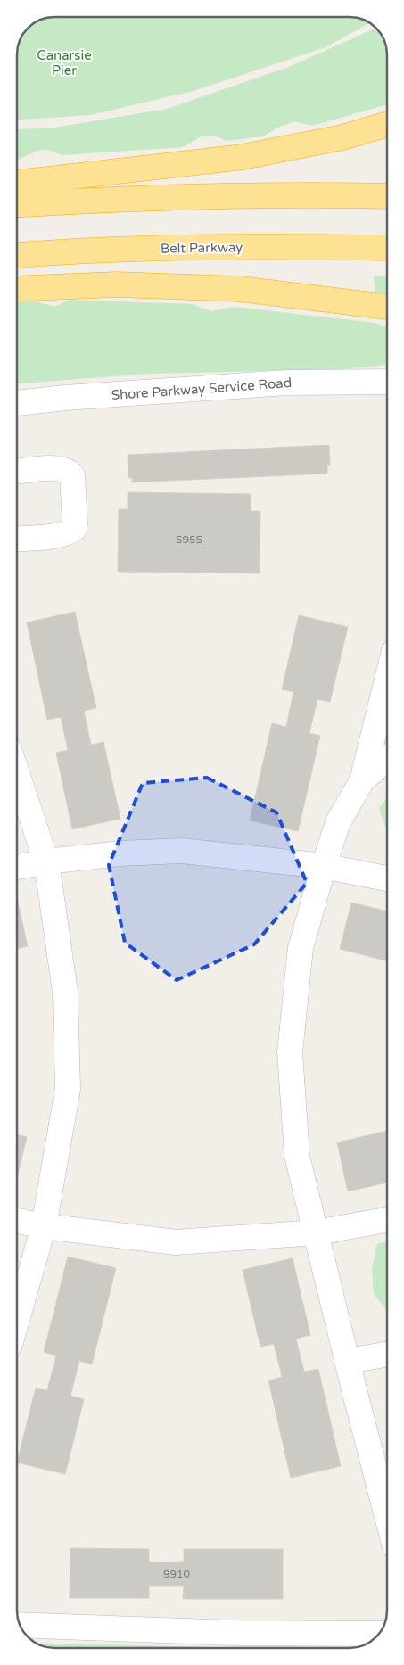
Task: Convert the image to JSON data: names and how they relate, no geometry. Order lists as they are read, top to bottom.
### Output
{
  "streets": {
    "highway": ["Belt Parkway"],
    "street": ["Shore Parkway Service Road"]
  },
  "parks": ["Canarsie Pier"],
  "house_numbers": ["5955", "9910"]
}
